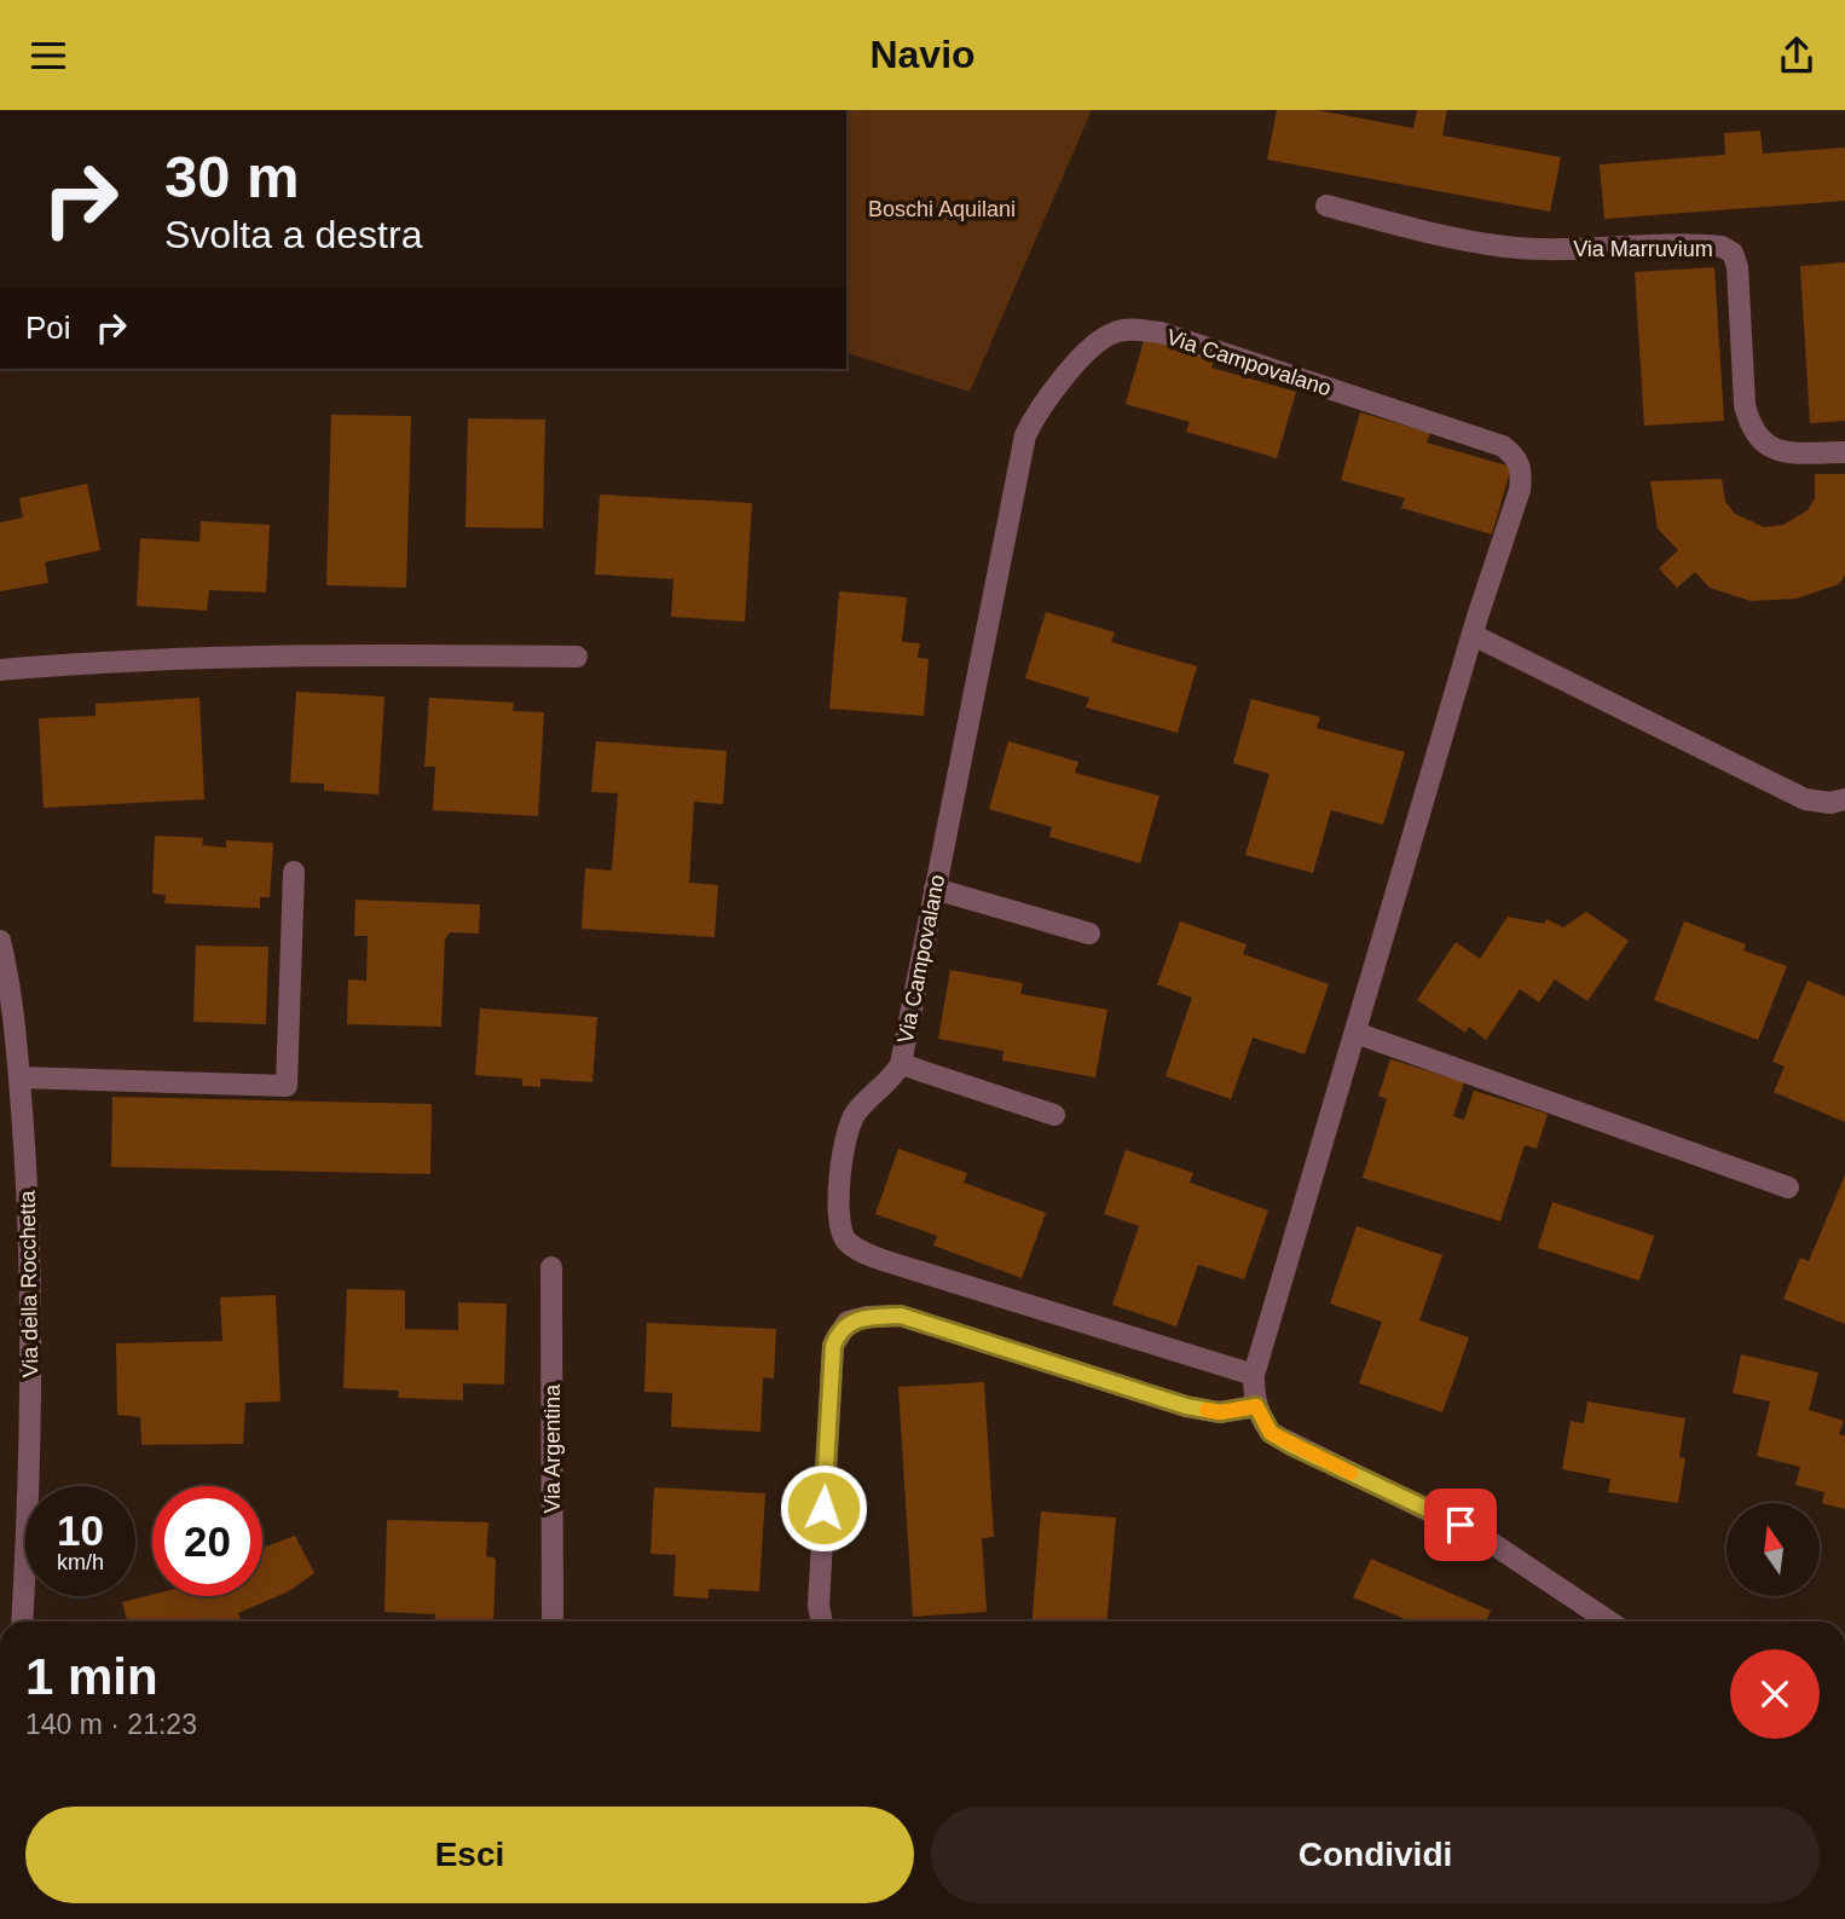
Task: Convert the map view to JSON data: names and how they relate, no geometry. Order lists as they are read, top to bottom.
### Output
{
  "streets": {
    "street": [
      "Via Marruvium",
      "Via Campovalano",
      "Via della Rocchetta",
      "Via Argentina"
    ]
  },
  "parks": ["Boschi Aquilani"],
  "north": "top",
  "page": {
    "header": "Navio",
    "turn": ["30 m", "Svolta a destra"],
    "then": "Poi",
    "speed": "10 km/h",
    "limit": "20",
    "heading": ["1 min", "140 m · 21:23"],
    "buttons": ["Esci", "Condividi"]
  }
}
